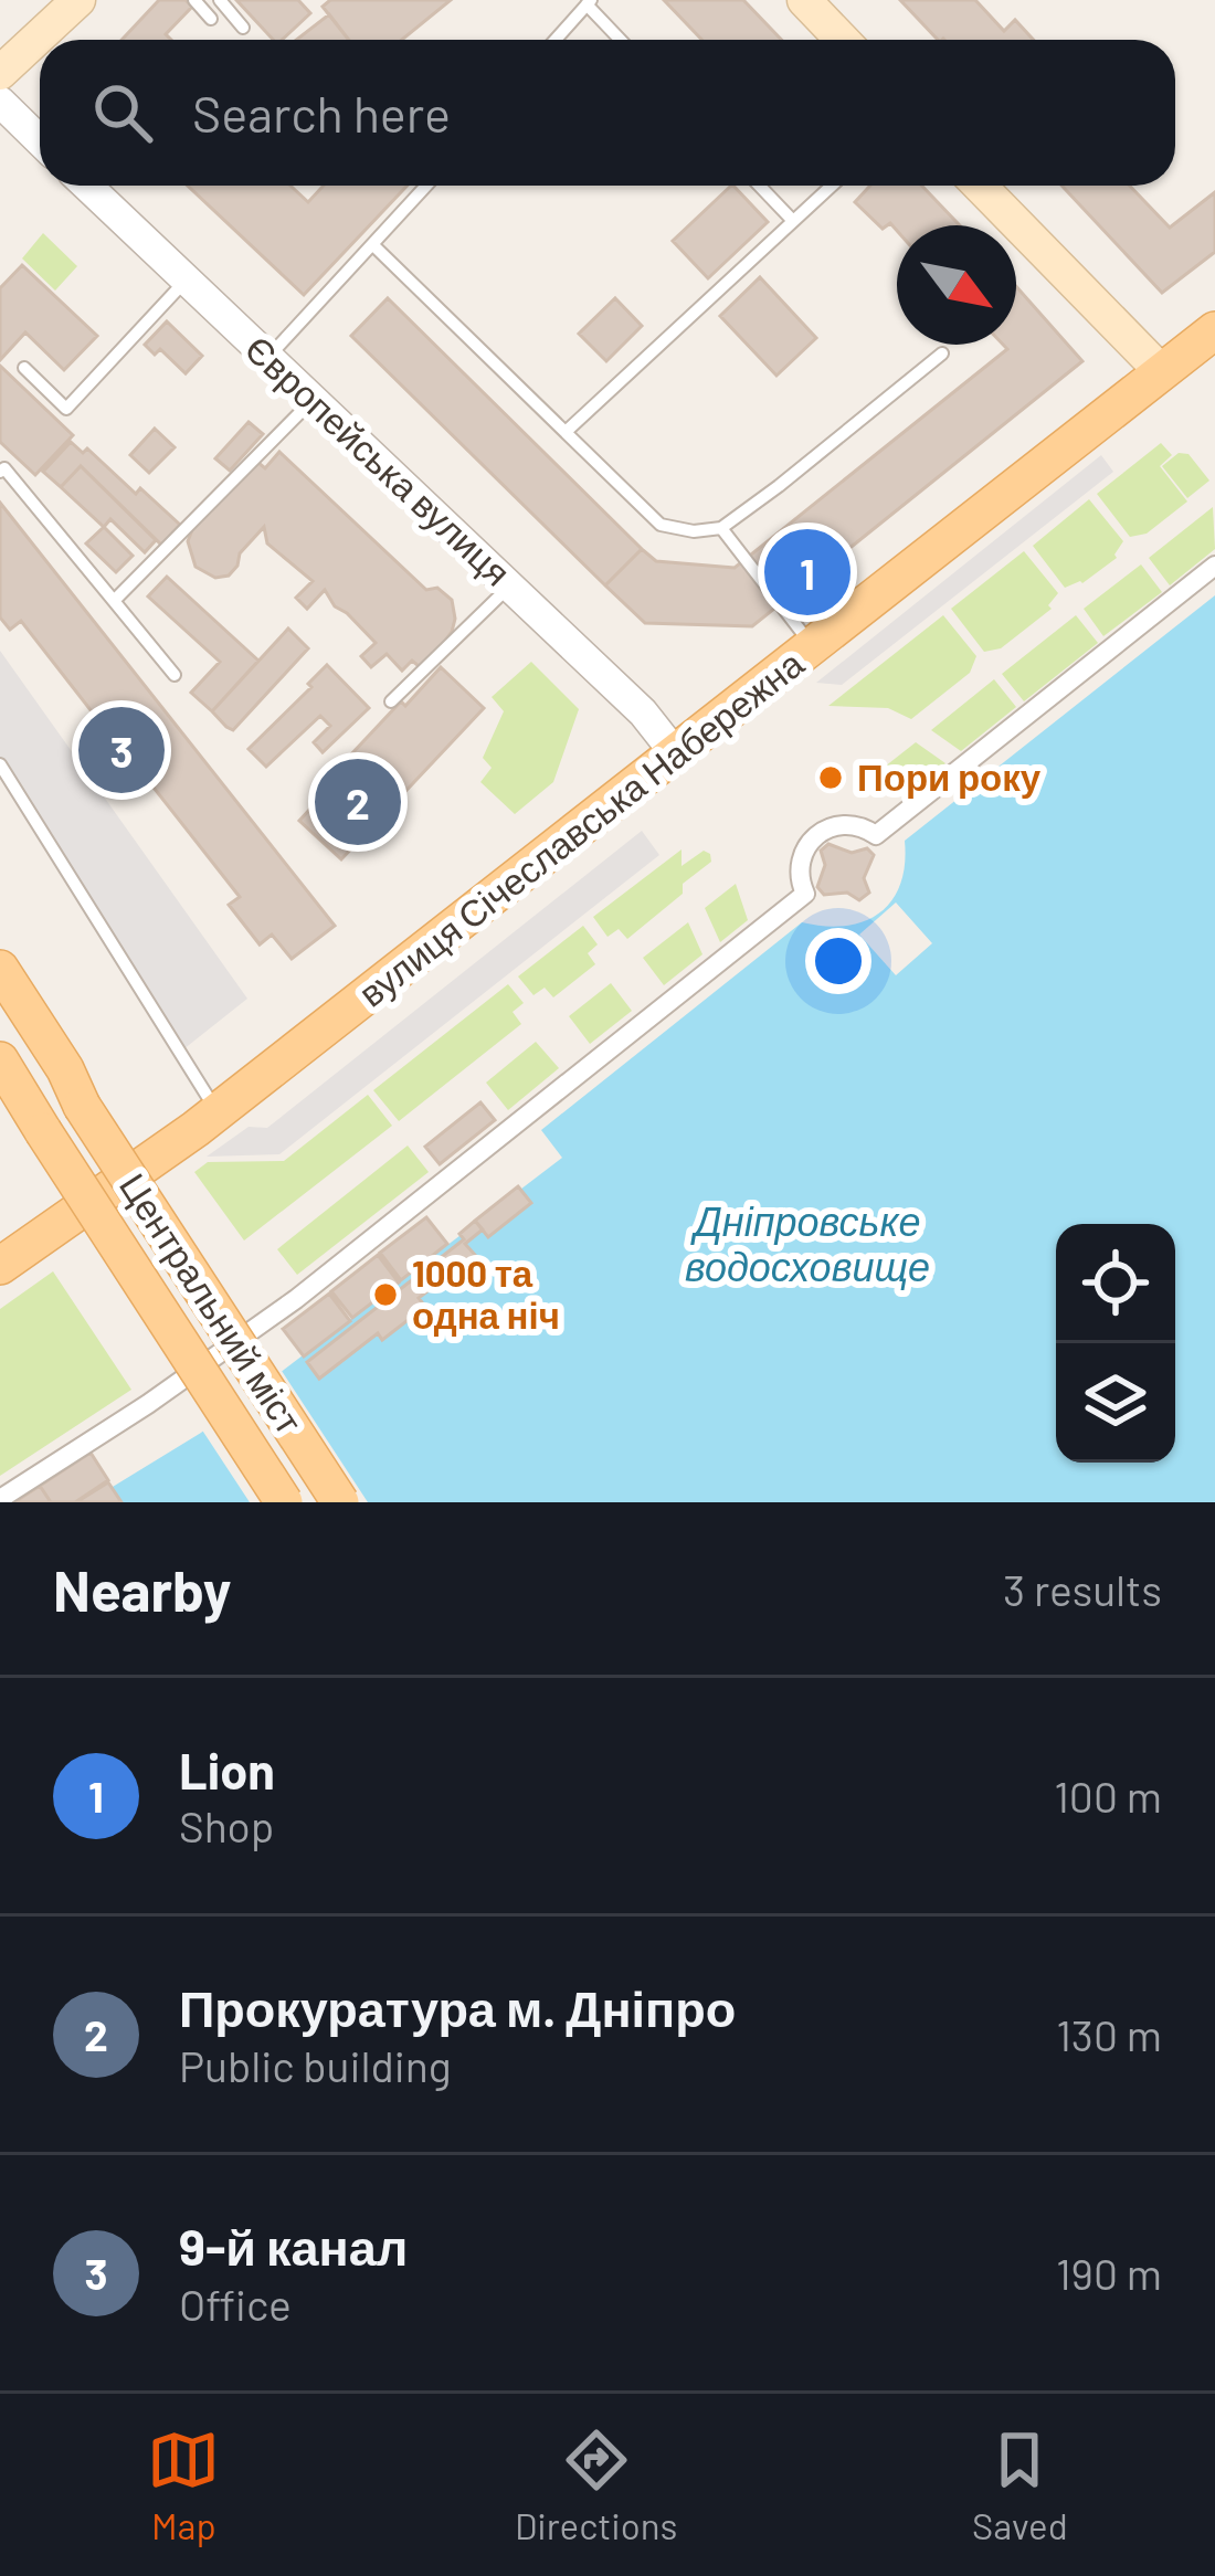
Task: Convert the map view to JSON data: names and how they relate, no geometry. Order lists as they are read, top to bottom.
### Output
{
  "streets": {
    "main road": ["вулиця Січеславська Набережна", "Центральний міст"],
    "street": ["Європейська вулиця"]
  },
  "crossings": [
    ["Європейська вулиця", "вулиця Січеславська Набережна"]
  ],
  "water": ["Дніпровське водосховище"],
  "places": ["Пори року", "1000 та одна ніч"],
  "north": "bottom right",
  "page": {
    "search": "Search here",
    "pins": ["1", "3", "2"],
    "heading": ["Nearby", "3 results"],
    "list": [
      {
        "mark": "1",
        "name": "Lion",
        "note": "Shop",
        "value": "100 m"
      },
      {
        "mark": "2",
        "name": "Прокуратура м. Дніпро",
        "note": "Public building",
        "value": "130 m"
      },
      {
        "mark": "3",
        "name": "9-й канал",
        "note": "Office",
        "value": "190 m"
      }
    ],
    "nav": ["Map", "Directions", "Saved"]
  }
}
